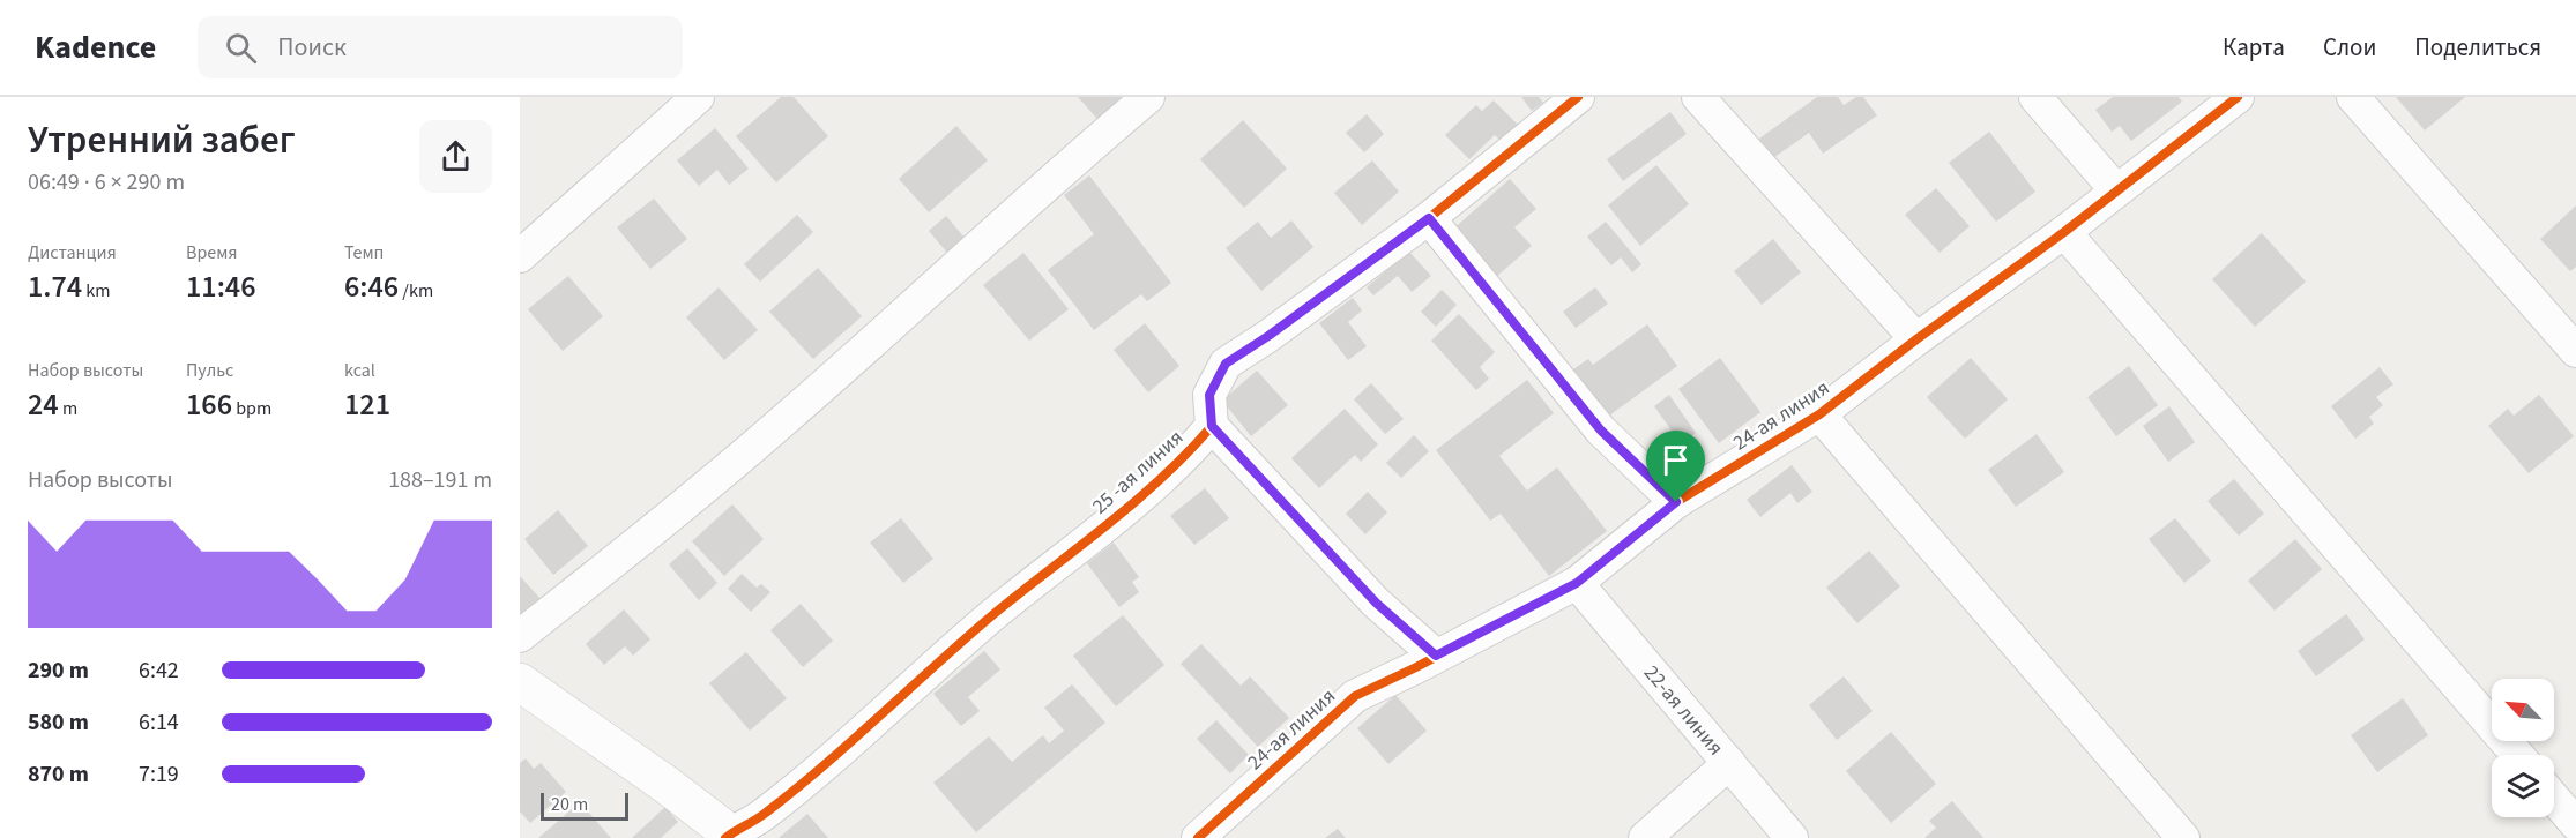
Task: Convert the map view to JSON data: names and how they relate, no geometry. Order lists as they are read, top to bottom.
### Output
{
  "streets": {
    "street": ["24-ая линия", "25 -ая линия", "22-ая линия"]
  },
  "crossings": [
    ["24-ая линия", "22-ая линия"]
  ],
  "scale_bar": "20 m",
  "north": "top left",
  "page": {
    "header": "Kadence",
    "search": "Поиск",
    "nav": ["Карта", "Слои", "Поделиться"],
    "heading": ["Утренний забег", "06:49 · 6 × 290 m"],
    "stats": [
      ["Дистанция", "1.74 km"],
      ["Время", "11:46"],
      ["Темп", "6:46 /km"],
      ["Набор высоты", "24 m"],
      ["Пульс", "166 bpm"],
      ["kcal", "121"]
    ],
    "chart": ["Набор высоты", "188–191 m"],
    "list": [
      {
        "name": "290 m",
        "note": "6:42"
      },
      {
        "name": "580 m",
        "note": "6:14"
      },
      {
        "name": "870 m",
        "note": "7:19"
      }
    ],
    "scale": "20 m"
  }
}
